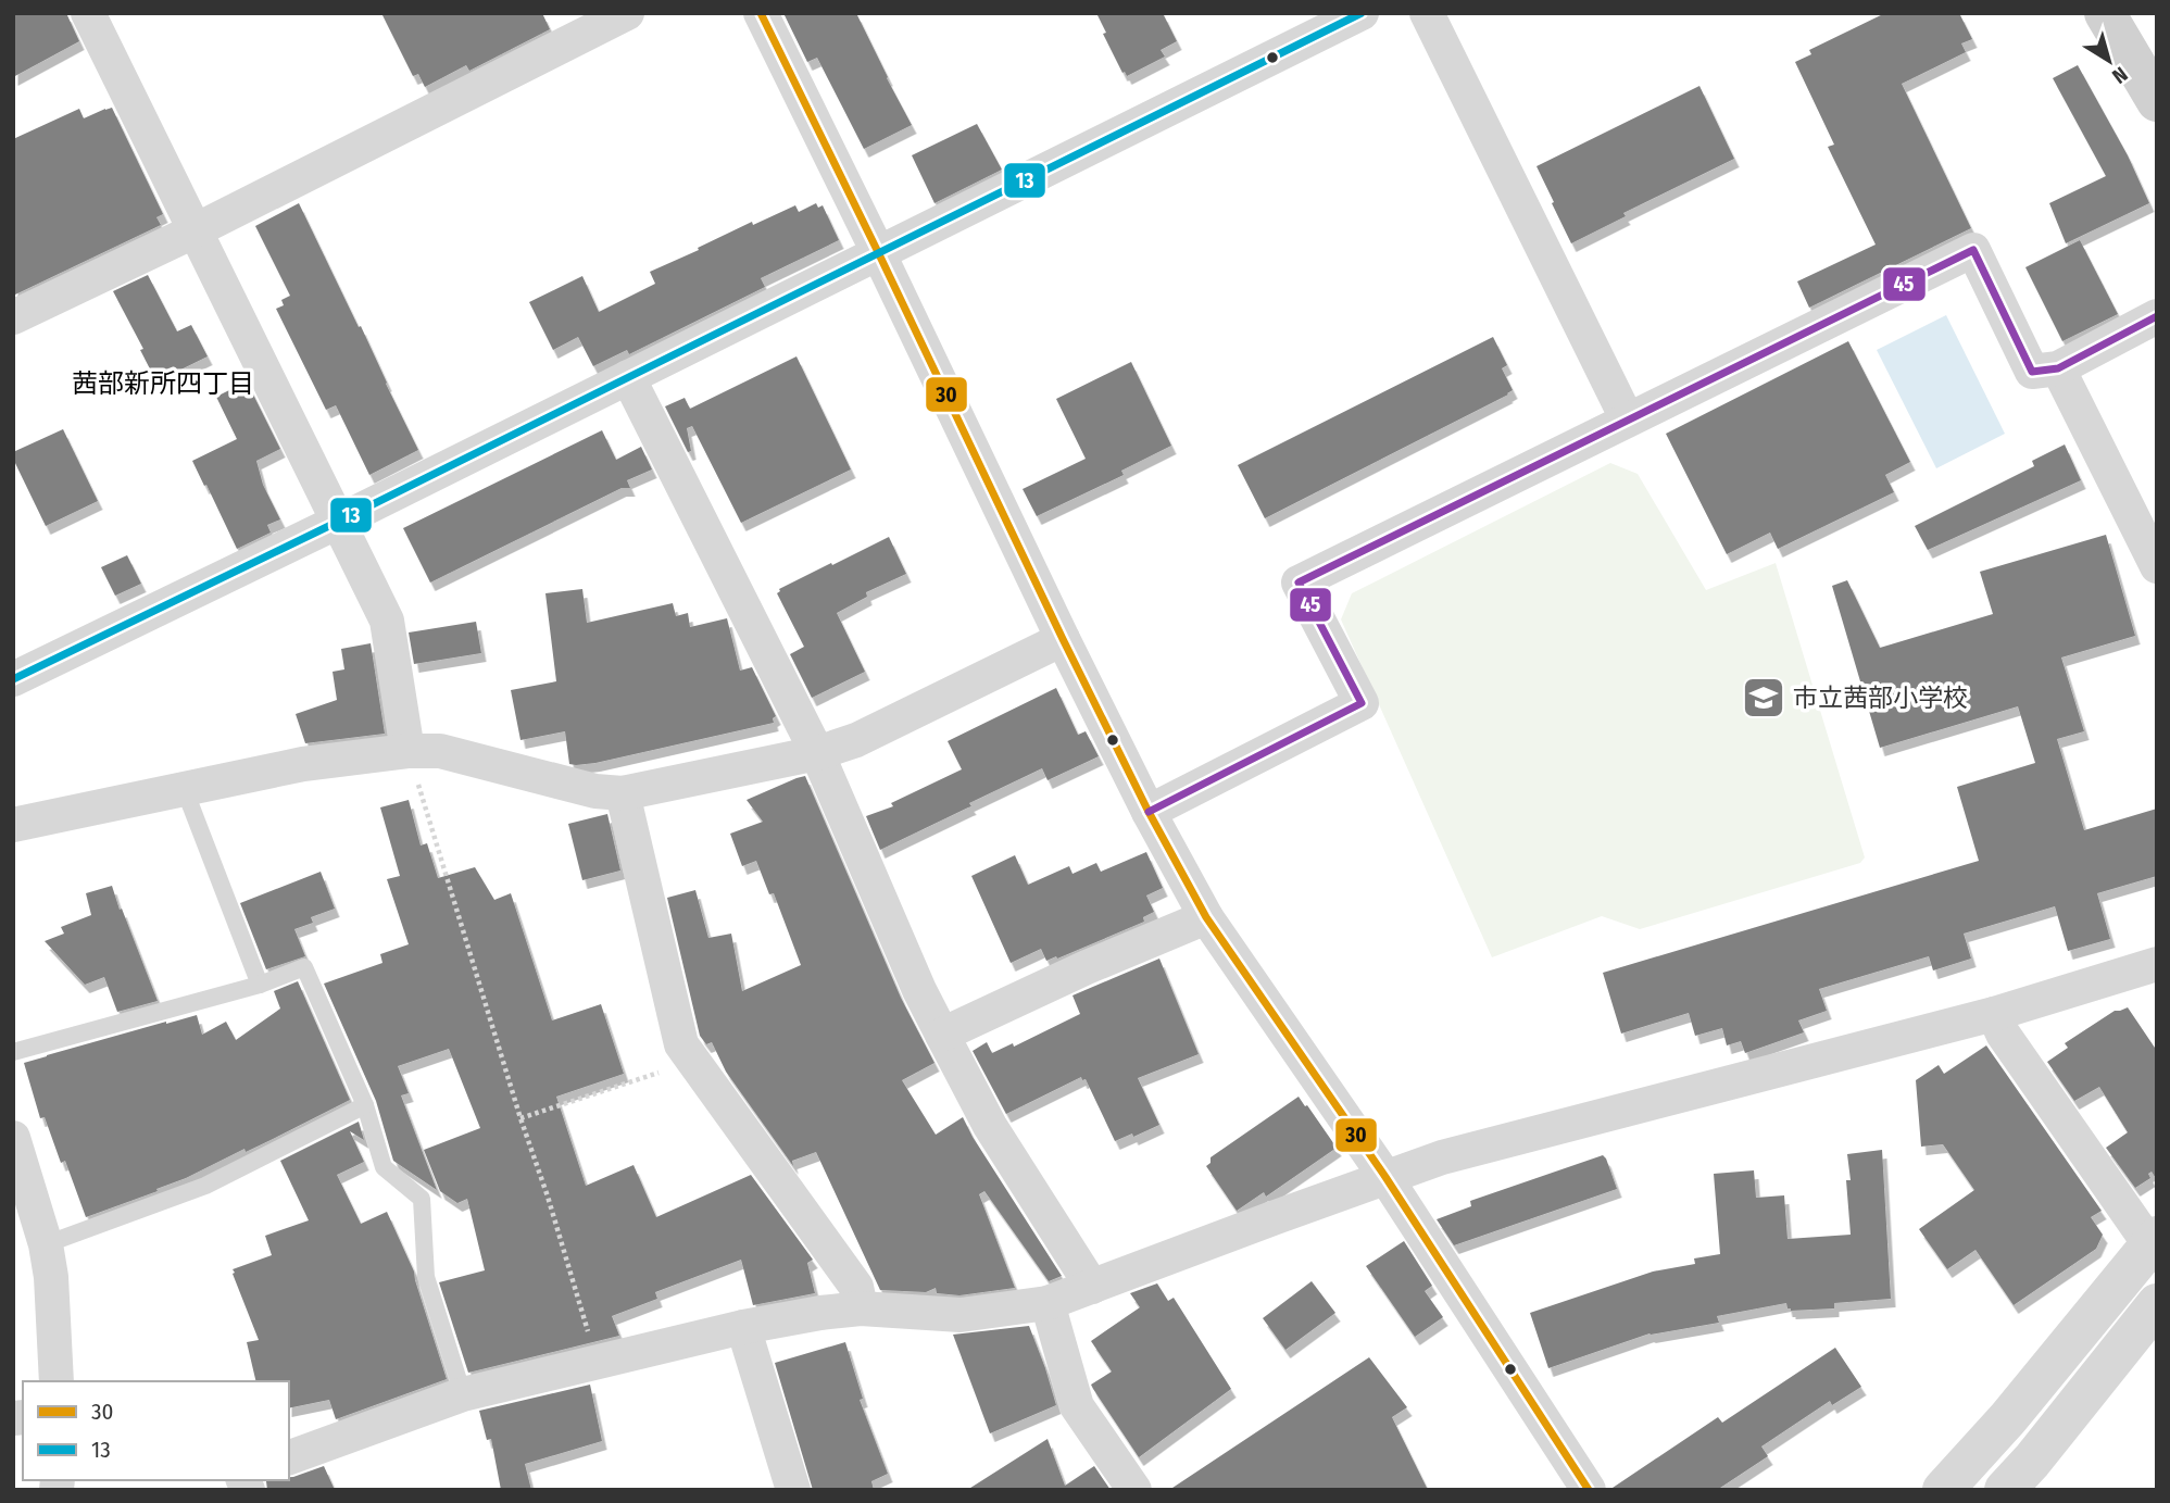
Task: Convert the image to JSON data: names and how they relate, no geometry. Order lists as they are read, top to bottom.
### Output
{
  "districts": ["茜部新所四丁目"],
  "places": {
    "school or university": ["市立茜部小学校"]
  },
  "lines": ["transit line 30", "transit line 13", "transit line 45"],
  "legend": ["30", "13"],
  "north": "bottom right"
}
